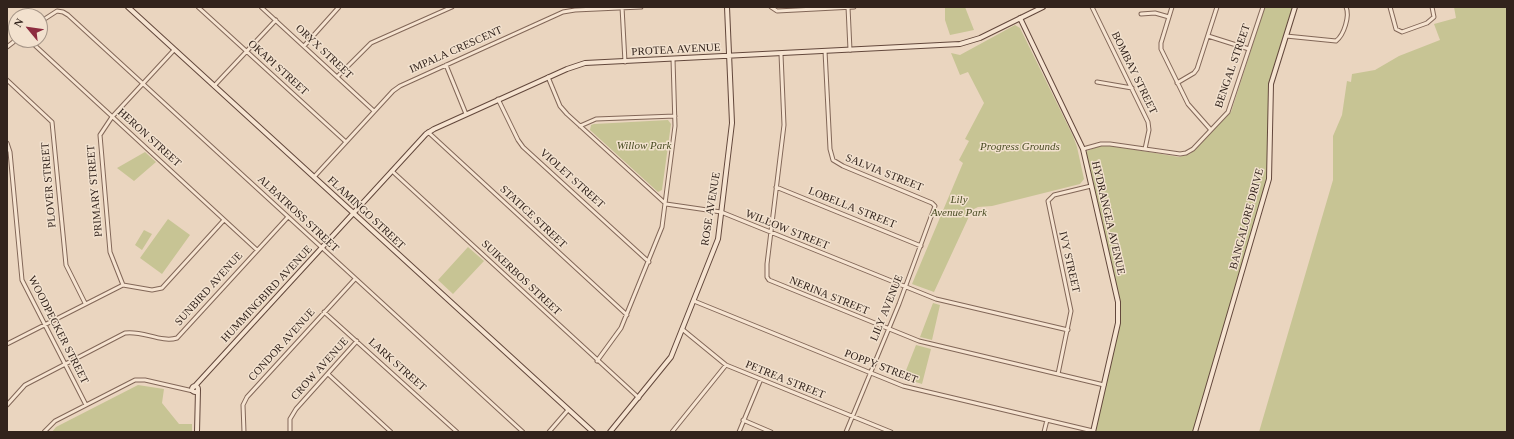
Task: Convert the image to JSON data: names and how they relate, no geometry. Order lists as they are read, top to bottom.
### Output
{
  "streets": {
    "street": [
      "IMPALA CRESCENT",
      "PROTEA AVENUE",
      "ORYX STREET",
      "BENGAL STREET",
      "OKAPI STREET",
      "BOMBAY STREET",
      "HERON STREET",
      "SALVIA STREET",
      "VIOLET STREET",
      "PLOVER STREET",
      "PRIMARY STREET",
      "LOBELLA STREET",
      "ROSE AVENUE",
      "FLAMINGO STREET",
      "ALBATROSS STREET",
      "STATICE STREET",
      "HYDRANGEA AVENUE",
      "BANGALORE DRIVE",
      "WILLOW STREET",
      "IVY STREET",
      "SUIKERBOS STREET",
      "SUNBIRD AVENUE",
      "HUMMINGBIRD AVENUE",
      "NERINA STREET",
      "LILY AVENUE",
      "WOODPECKER STREET",
      "CONDOR AVENUE",
      "LARK STREET",
      "POPPY STREET",
      "CROW AVENUE",
      "PETREA STREET"
    ]
  },
  "crossings": [
    ["IMPALA CRESCENT", "ORYX STREET"],
    ["IMPALA CRESCENT", "OKAPI STREET"],
    ["IMPALA CRESCENT", "FLAMINGO STREET"],
    ["PROTEA AVENUE", "SALVIA STREET"],
    ["PROTEA AVENUE", "VIOLET STREET"],
    ["PROTEA AVENUE", "ROSE AVENUE"],
    ["PROTEA AVENUE", "FLAMINGO STREET"],
    ["PROTEA AVENUE", "STATICE STREET"],
    ["PROTEA AVENUE", "HYDRANGEA AVENUE"],
    ["PROTEA AVENUE", "SUIKERBOS STREET"],
    ["PROTEA AVENUE", "HUMMINGBIRD AVENUE"],
    ["PROTEA AVENUE", "NERINA STREET"],
    ["BENGAL STREET", "BOMBAY STREET"],
    ["BENGAL STREET", "HYDRANGEA AVENUE"],
    ["HERON STREET", "PRIMARY STREET"],
    ["HERON STREET", "SUNBIRD AVENUE"],
    ["SALVIA STREET", "LILY AVENUE"],
    ["PRIMARY STREET", "FLAMINGO STREET"],
    ["PRIMARY STREET", "ALBATROSS STREET"],
    ["LOBELLA STREET", "NERINA STREET"],
    ["LOBELLA STREET", "LILY AVENUE"],
    ["ROSE AVENUE", "WILLOW STREET"],
    ["ROSE AVENUE", "SUIKERBOS STREET"],
    ["ROSE AVENUE", "POPPY STREET"],
    ["ROSE AVENUE", "PETREA STREET"],
    ["FLAMINGO STREET", "HUMMINGBIRD AVENUE"],
    ["ALBATROSS STREET", "SUNBIRD AVENUE"],
    ["ALBATROSS STREET", "HUMMINGBIRD AVENUE"],
    ["ALBATROSS STREET", "CONDOR AVENUE"],
    ["HYDRANGEA AVENUE", "IVY STREET"],
    ["HYDRANGEA AVENUE", "NERINA STREET"],
    ["HYDRANGEA AVENUE", "POPPY STREET"],
    ["WILLOW STREET", "IVY STREET"],
    ["WILLOW STREET", "NERINA STREET"],
    ["WILLOW STREET", "LILY AVENUE"],
    ["IVY STREET", "NERINA STREET"],
    ["SUNBIRD AVENUE", "WOODPECKER STREET"],
    ["NERINA STREET", "LILY AVENUE"],
    ["LILY AVENUE", "POPPY STREET"],
    ["LILY AVENUE", "PETREA STREET"],
    ["CONDOR AVENUE", "LARK STREET"],
    ["LARK STREET", "CROW AVENUE"]
  ],
  "parks": ["Willow Park", "Progress Grounds", "Lily Avenue Park"],
  "north": "top left"
}
